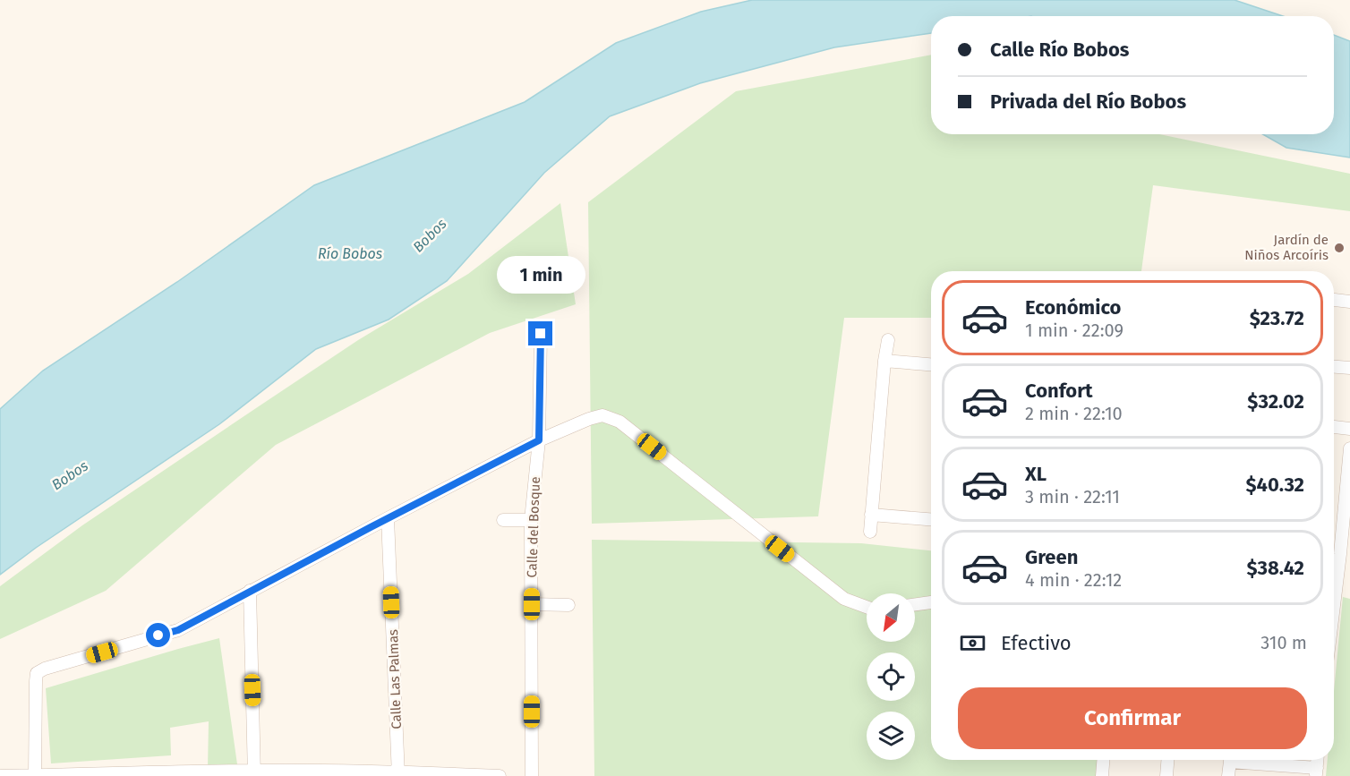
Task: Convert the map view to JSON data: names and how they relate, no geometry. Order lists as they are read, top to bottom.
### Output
{
  "streets": {
    "street": ["Calle del Bosque", "Calle Las Palmas"]
  },
  "water": ["Bobos", "Río Bobos"],
  "places": ["Jardín de Niños Arcoíris"],
  "north": "bottom left",
  "page": {
    "banner": ["Calle Río Bobos", "Privada del Río Bobos"],
    "bubble": "1 min",
    "list": [
      {
        "name": "Económico",
        "note": "1 min · 22:09",
        "value": "$23.72"
      },
      {
        "name": "Confort",
        "note": "2 min · 22:10",
        "value": "$32.02"
      },
      {
        "name": "XL",
        "note": "3 min · 22:11",
        "value": "$40.32"
      },
      {
        "name": "Green",
        "note": "4 min · 22:12",
        "value": "$38.42"
      }
    ],
    "pay": ["Efectivo", "310 m"],
    "buttons": "Confirmar"
  }
}
